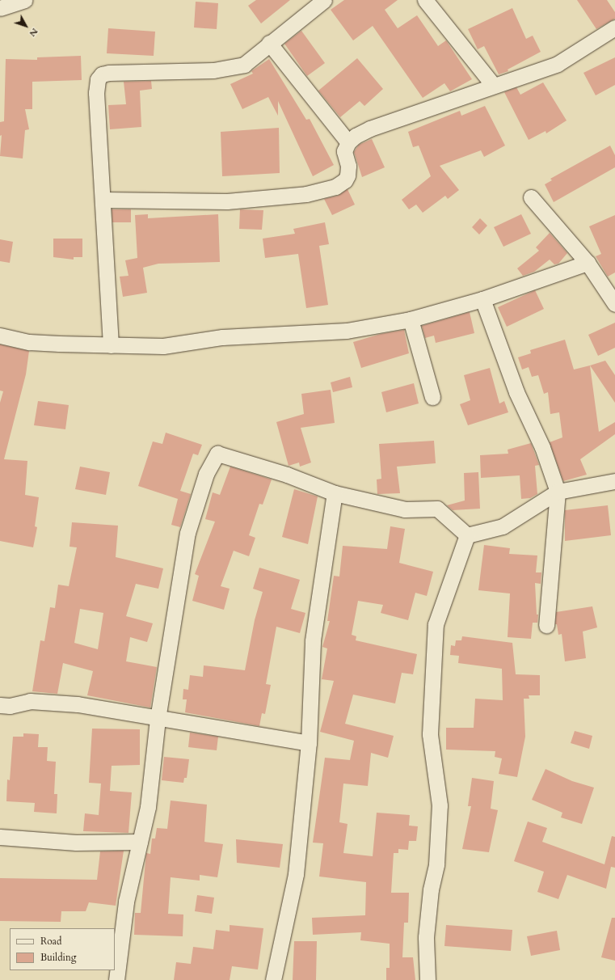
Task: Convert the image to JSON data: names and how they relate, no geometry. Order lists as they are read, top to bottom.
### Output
{
  "legend": ["Road", "Building"],
  "north": "bottom right"
}
